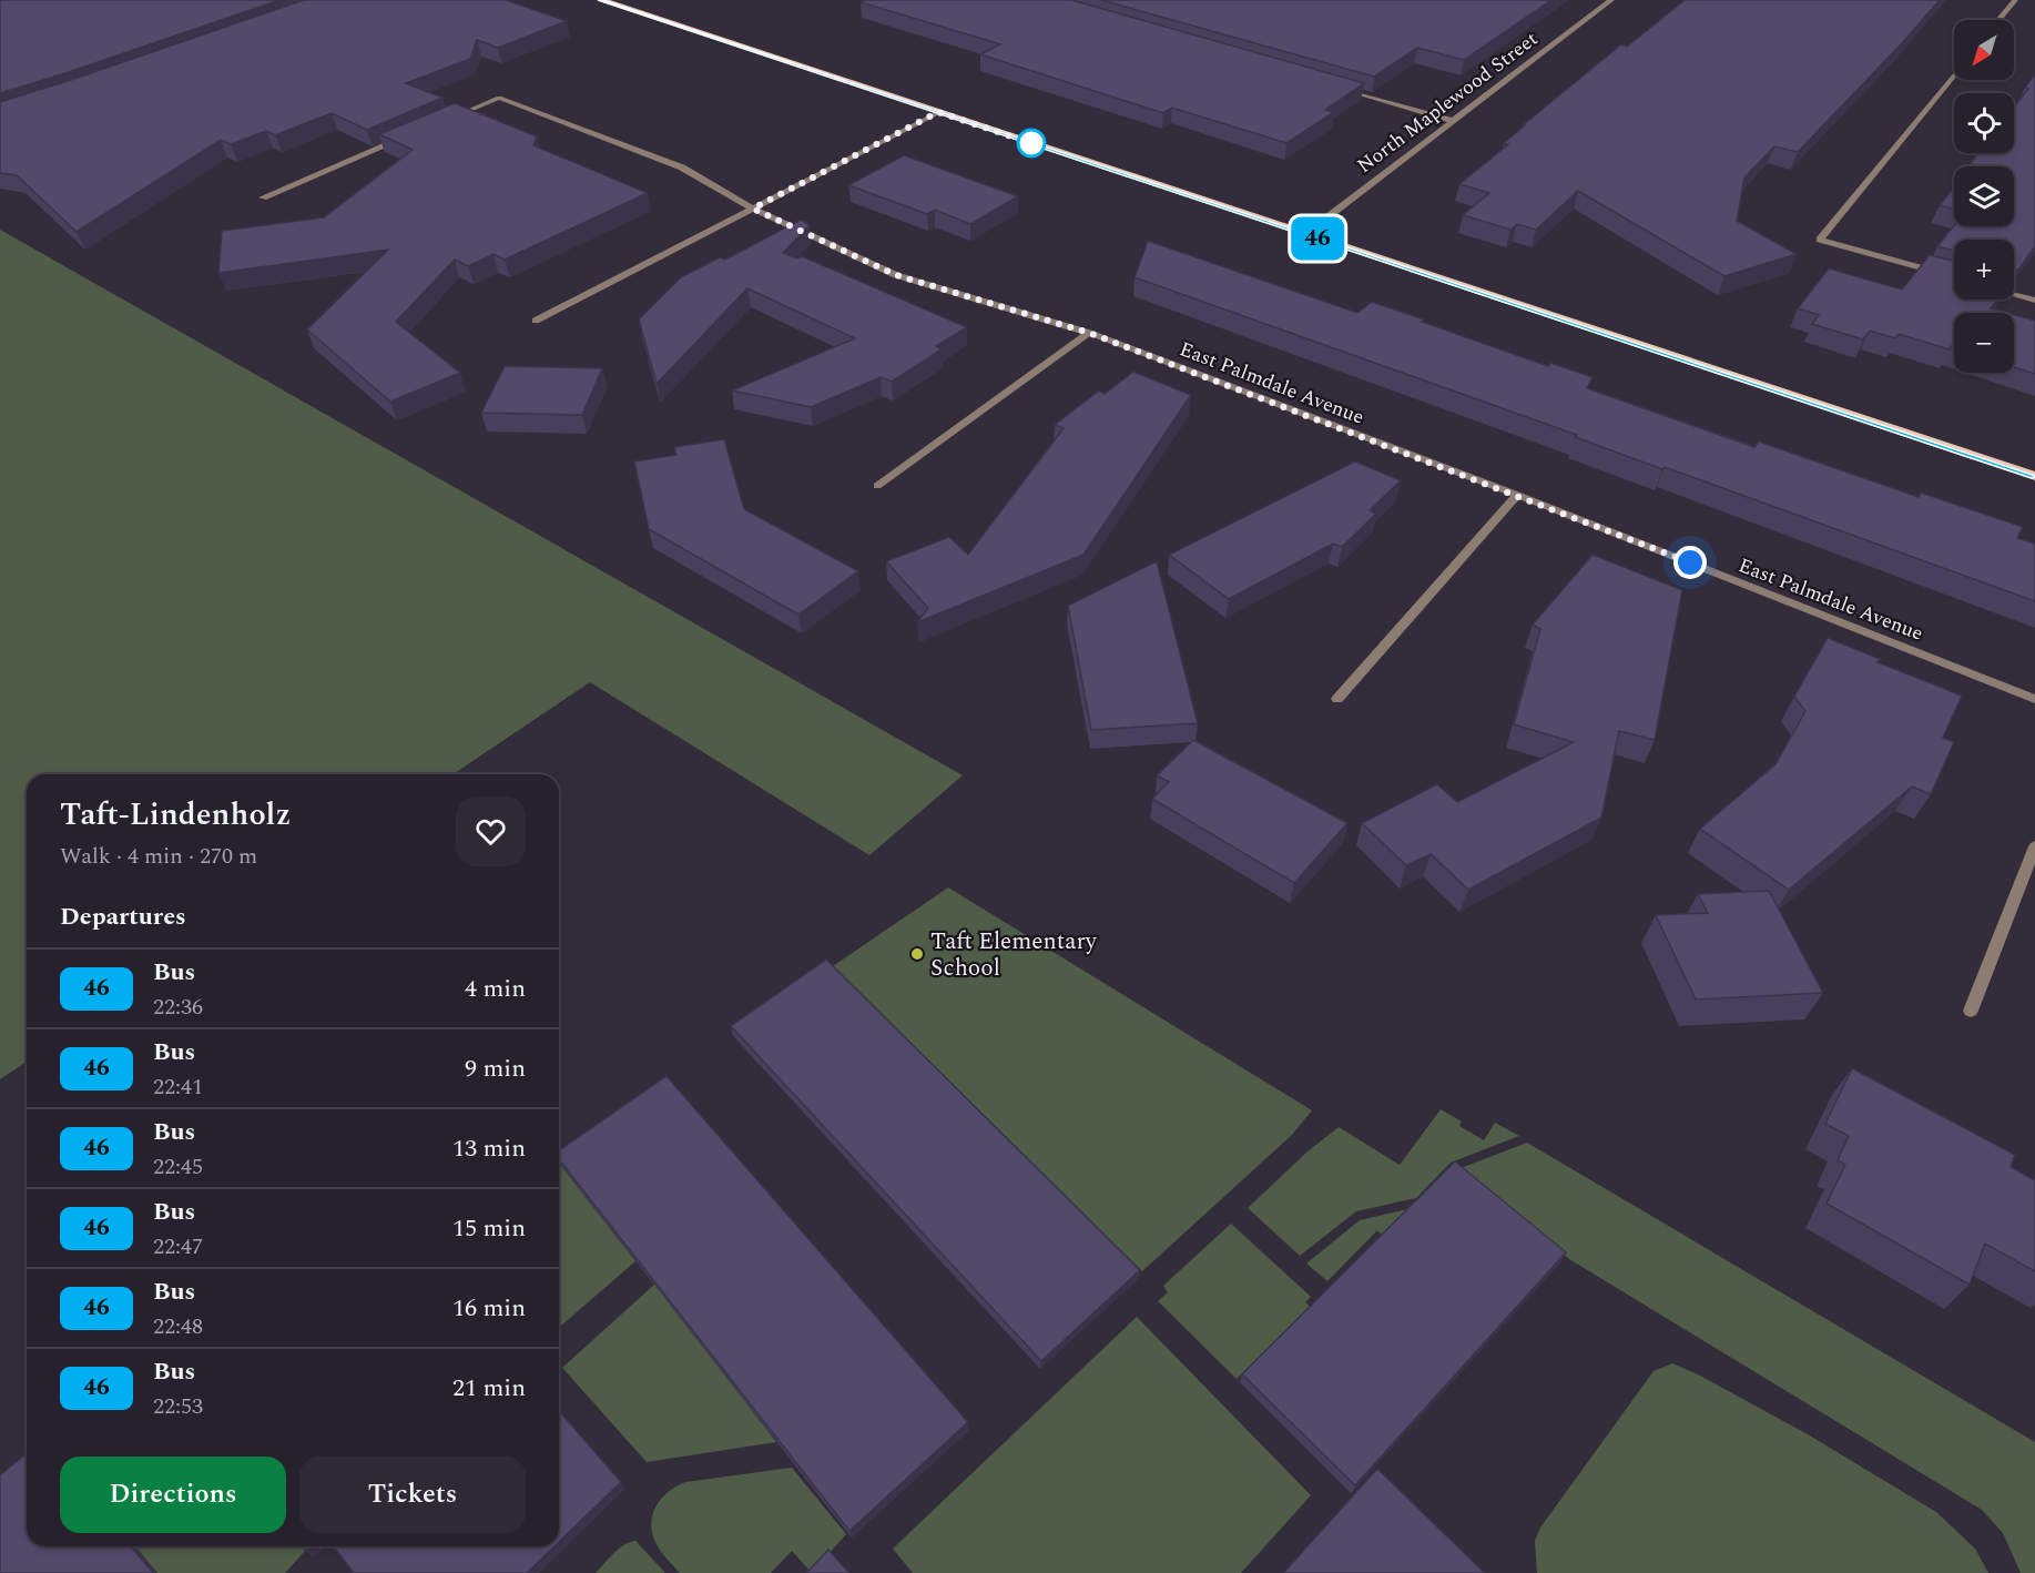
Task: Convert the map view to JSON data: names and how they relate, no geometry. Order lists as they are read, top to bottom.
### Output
{
  "streets": {
    "street": ["North Maplewood Street", "East Palmdale Avenue"]
  },
  "places": ["Taft Elementary School"],
  "lines": ["bus line 46"],
  "north": "bottom left",
  "page": {
    "on_map": "46",
    "map_buttons": ["+", "−"],
    "heading": [
      ["Taft-Lindenholz", "Walk · 4 min · 270 m"],
      "Departures"
    ],
    "list": [
      {
        "mark": "46",
        "name": "Bus",
        "note": "22:36",
        "value": "4 min"
      },
      {
        "mark": "46",
        "name": "Bus",
        "note": "22:41",
        "value": "9 min"
      },
      {
        "mark": "46",
        "name": "Bus",
        "note": "22:45",
        "value": "13 min"
      },
      {
        "mark": "46",
        "name": "Bus",
        "note": "22:47",
        "value": "15 min"
      },
      {
        "mark": "46",
        "name": "Bus",
        "note": "22:48",
        "value": "16 min"
      },
      {
        "mark": "46",
        "name": "Bus",
        "note": "22:53",
        "value": "21 min"
      }
    ],
    "buttons": ["Directions", "Tickets"]
  }
}
